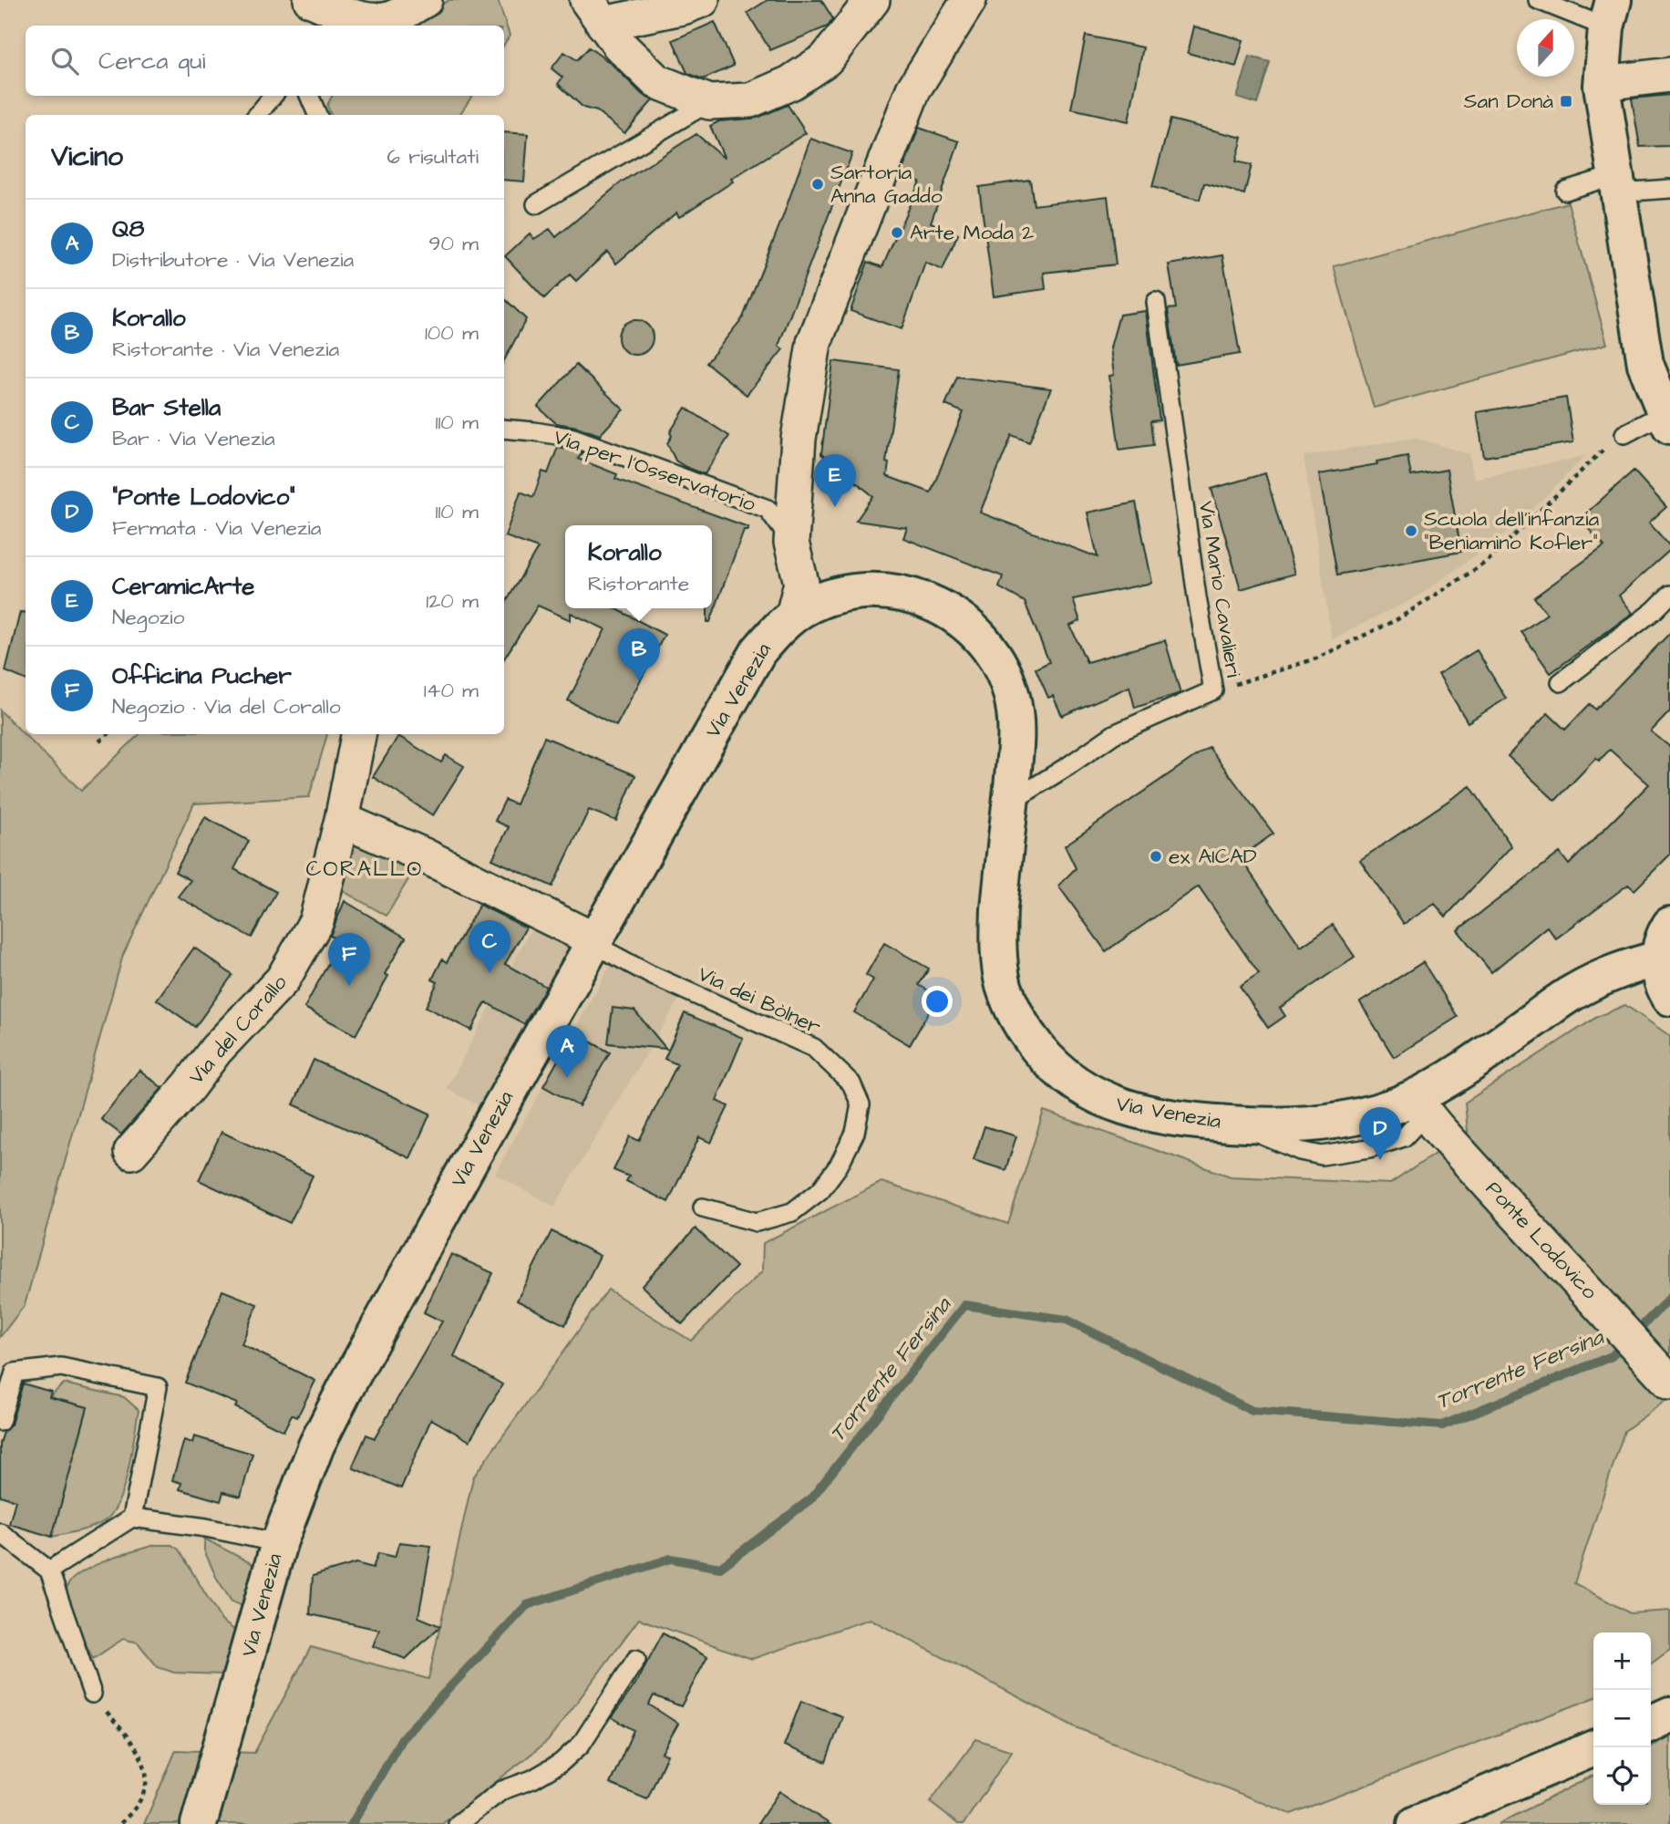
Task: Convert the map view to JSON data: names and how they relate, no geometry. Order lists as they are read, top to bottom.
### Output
{
  "streets": {
    "main road": ["Via Venezia"],
    "street": ["Via per l'Osservatorio", "Via del Corallo", "Ponte Lodovico"],
    "lane": ["Via Mario Cavalieri", "Via dei Bòlner"]
  },
  "crossings": [
    ["Via per l'Osservatorio", "Via Venezia"],
    ["Via Mario Cavalieri", "Via Venezia"],
    ["Via Venezia", "Via dei Bòlner"],
    ["Via Venezia", "Ponte Lodovico"]
  ],
  "districts": ["CORALLO"],
  "water": ["Torrente Fersina"],
  "places": {
    "transit": ["San Donà"],
    "other": [
      "Sartoria Anna Gaddo",
      "Arte Moda 2",
      "Scuola dell'infanzia \"Beniamino Kofler\"",
      "ex AICAD"
    ]
  },
  "north": "top",
  "page": {
    "search": "Cerca qui",
    "heading": ["Vicino", "6 risultati"],
    "list": [
      {
        "mark": "A",
        "name": "Q8",
        "note": "Distributore · Via Venezia",
        "value": "90 m"
      },
      {
        "mark": "B",
        "name": "Korallo",
        "note": "Ristorante · Via Venezia",
        "value": "100 m"
      },
      {
        "mark": "C",
        "name": "Bar Stella",
        "note": "Bar · Via Venezia",
        "value": "110 m"
      },
      {
        "mark": "D",
        "name": "\"Ponte Lodovico\"",
        "note": "Fermata · Via Venezia",
        "value": "110 m"
      },
      {
        "mark": "E",
        "name": "CeramicArte",
        "note": "Negozio",
        "value": "120 m"
      },
      {
        "mark": "F",
        "name": "Officina Pucher",
        "note": "Negozio · Via del Corallo",
        "value": "140 m"
      }
    ],
    "pins": [
      "E",
      "B",
      "C",
      "F",
      "A",
      "D"
    ],
    "popup": ["Korallo", "Ristorante"],
    "map_buttons": ["+", "−"]
  }
}
